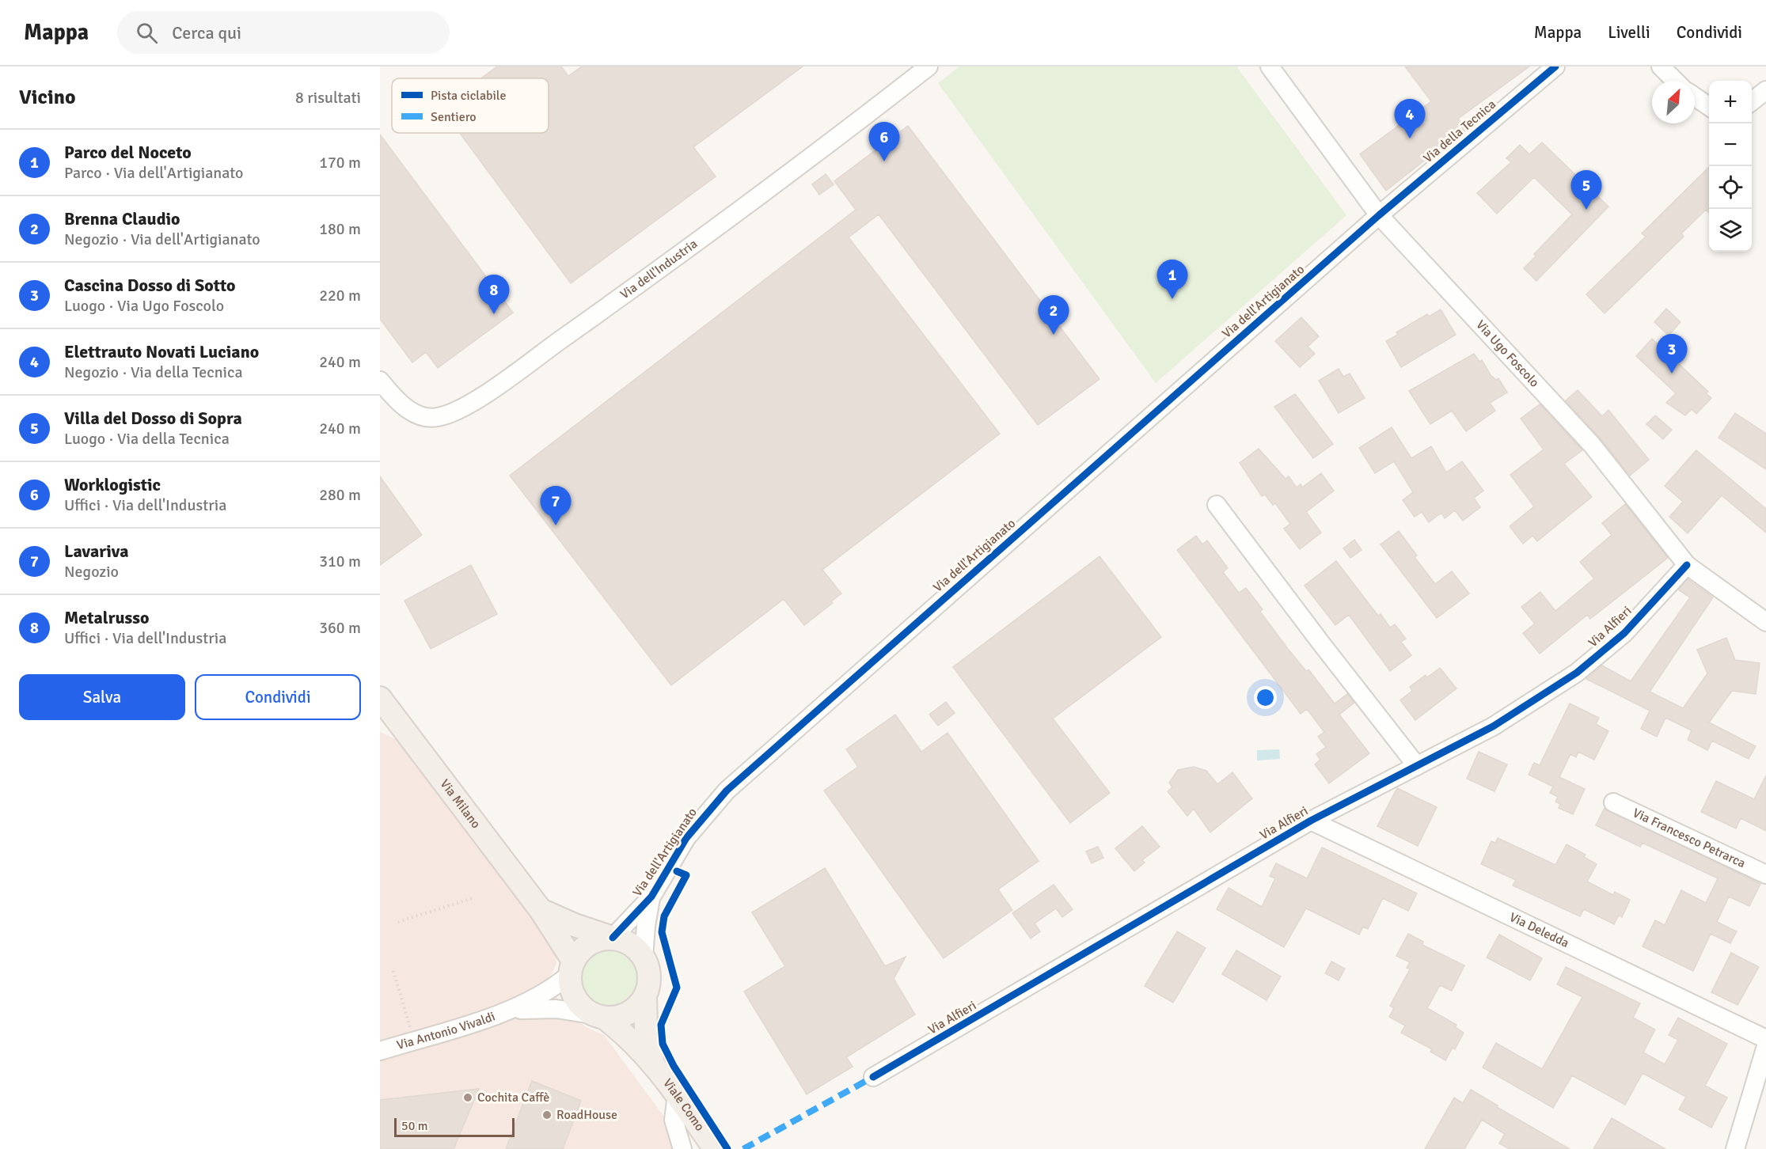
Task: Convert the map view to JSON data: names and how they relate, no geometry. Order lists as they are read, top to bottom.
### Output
{
  "streets": {
    "main road": ["Via Milano", "Viale Como"],
    "street": [
      "Via della Tecnica",
      "Via dell'Industria",
      "Via dell'Artigianato",
      "Via Ugo Foscolo",
      "Via Alfieri",
      "Via Francesco Petrarca",
      "Via Deledda",
      "Via Antonio Vivaldi"
    ]
  },
  "crossings": [
    ["Via della Tecnica", "Via dell'Artigianato"],
    ["Via della Tecnica", "Via Ugo Foscolo"],
    ["Via dell'Artigianato", "Via Ugo Foscolo"],
    ["Via dell'Artigianato", "Via Milano"],
    ["Via dell'Artigianato", "Viale Como"],
    ["Via Ugo Foscolo", "Via Alfieri"],
    ["Via Alfieri", "Via Deledda"],
    ["Via Milano", "Viale Como"]
  ],
  "places": ["Cochita Caffè", "RoadHouse"],
  "legend": ["Pista ciclabile", "Sentiero"],
  "scale_bar": "50 m",
  "north": "top right",
  "page": {
    "header": "Mappa",
    "search": "Cerca qui",
    "nav": ["Mappa", "Livelli", "Condividi"],
    "heading": ["Vicino", "8 risultati"],
    "map_buttons": ["+", "−"],
    "pins": [
      "4",
      "6",
      "5",
      "1",
      "8",
      "2",
      "3",
      "7"
    ],
    "list": [
      {
        "mark": "1",
        "name": "Parco del Noceto",
        "note": "Parco · Via dell'Artigianato",
        "value": "170 m"
      },
      {
        "mark": "2",
        "name": "Brenna Claudio",
        "note": "Negozio · Via dell'Artigianato",
        "value": "180 m"
      },
      {
        "mark": "3",
        "name": "Cascina Dosso di Sotto",
        "note": "Luogo · Via Ugo Foscolo",
        "value": "220 m"
      },
      {
        "mark": "4",
        "name": "Elettrauto Novati Luciano",
        "note": "Negozio · Via della Tecnica",
        "value": "240 m"
      },
      {
        "mark": "5",
        "name": "Villa del Dosso di Sopra",
        "note": "Luogo · Via della Tecnica",
        "value": "240 m"
      },
      {
        "mark": "6",
        "name": "Worklogistic",
        "note": "Uffici · Via dell'Industria",
        "value": "280 m"
      },
      {
        "mark": "7",
        "name": "Lavariva",
        "note": "Negozio",
        "value": "310 m"
      },
      {
        "mark": "8",
        "name": "Metalrusso",
        "note": "Uffici · Via dell'Industria",
        "value": "360 m"
      }
    ],
    "buttons": ["Salva", "Condividi"],
    "scale": "50 m"
  }
}
